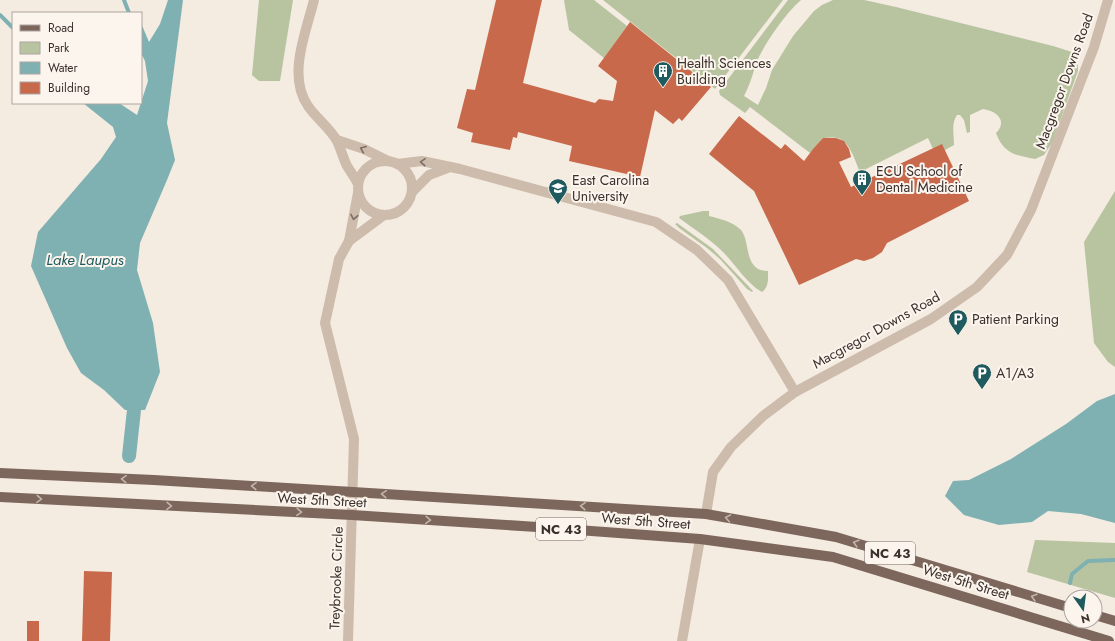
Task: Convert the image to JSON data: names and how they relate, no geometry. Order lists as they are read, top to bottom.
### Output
{
  "streets": {
    "main road": ["West 5th Street", "NC 43"],
    "street": ["Macgregor Downs Road", "Treybrooke Circle"]
  },
  "crossings": [
    ["Macgregor Downs Road", "West 5th Street"],
    ["West 5th Street", "Treybrooke Circle"]
  ],
  "water": ["Lake Laupus"],
  "places": {
    "building": ["Health Sciences Building", "ECU School of Dental Medicine"],
    "school or university": ["East Carolina University"],
    "parking": ["Patient Parking", "A1/A3"]
  },
  "legend": [
    "Road",
    "Park",
    "Water",
    "Building"
  ],
  "north": "bottom"
}
